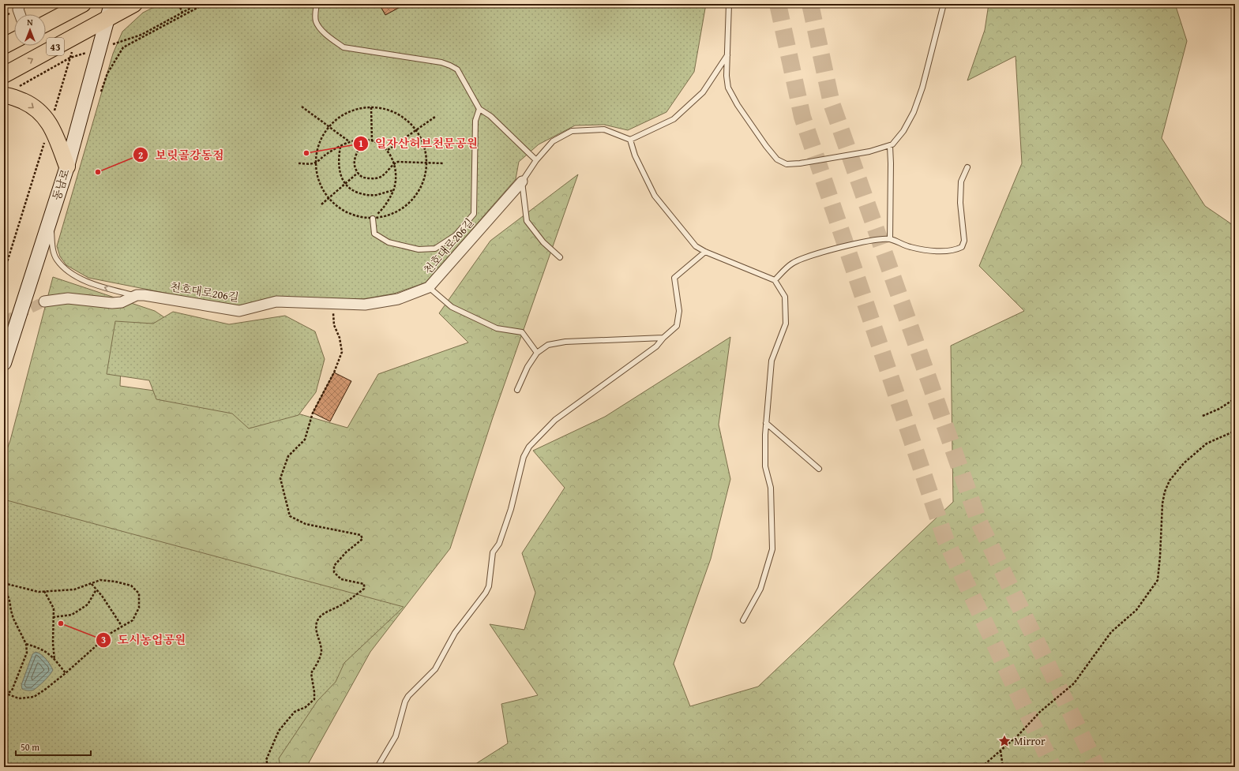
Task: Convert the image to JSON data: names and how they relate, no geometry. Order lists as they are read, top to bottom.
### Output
{
  "streets": {
    "main road": ["43", "동남로"],
    "street": ["천호대로206길"]
  },
  "crossings": [
    ["43", "동남로"]
  ],
  "places": {
    "other": ["일자산허브천문공원", "보릿골강동점", "도시농업공원"],
    "place": ["Mirror"]
  },
  "scale_bar": "50 m",
  "north": "top"
}
